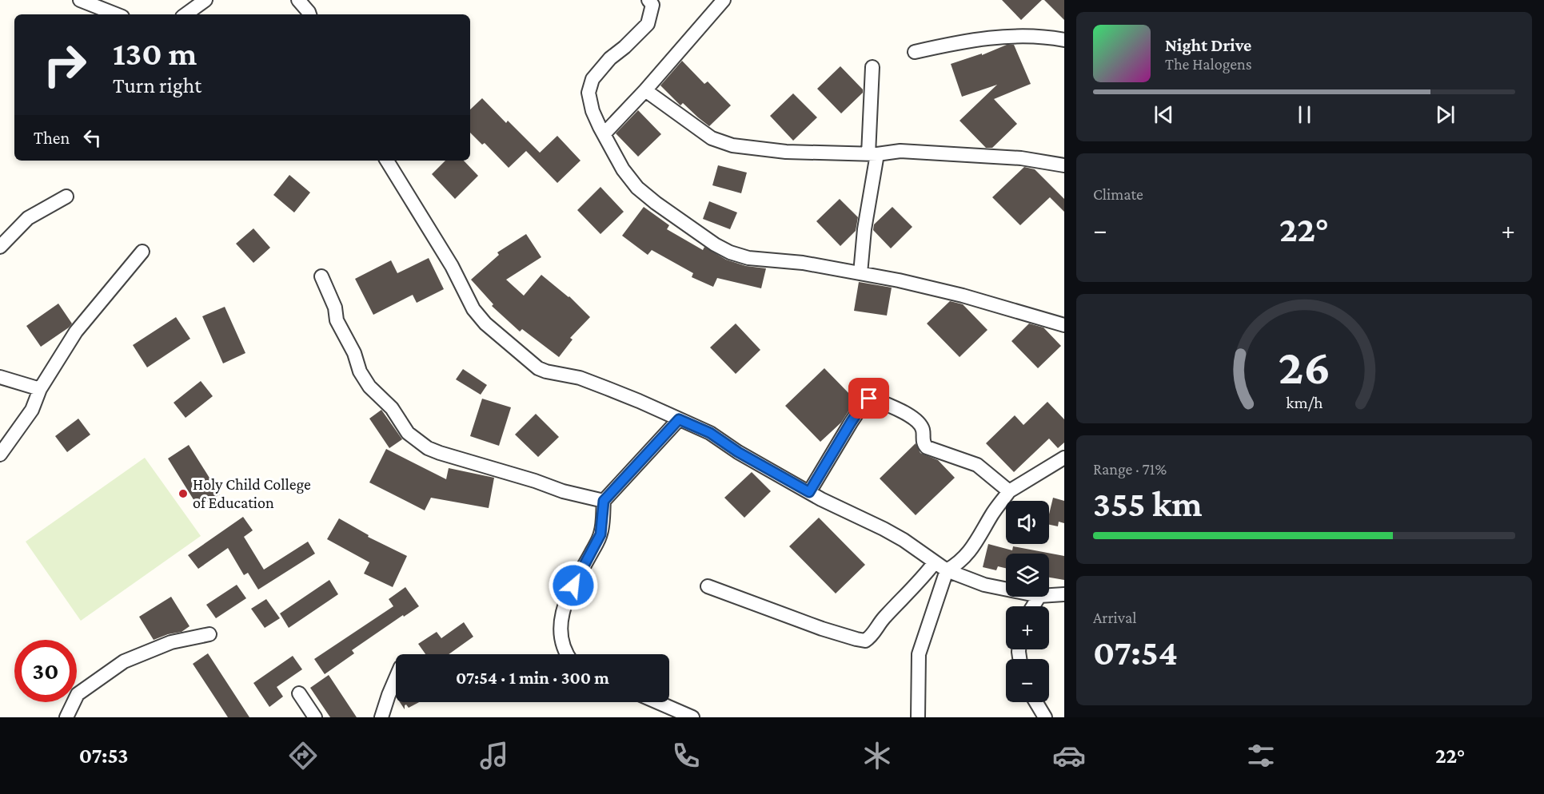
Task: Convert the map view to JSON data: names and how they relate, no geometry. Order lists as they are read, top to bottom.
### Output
{
  "places": ["Holy Child College of Education"],
  "page": {
    "turn": ["130 m", "Turn right"],
    "song": ["Night Drive", "The Halogens"],
    "then": "Then",
    "tile": [
      "Climate",
      ["Range · 71%", "355 km"],
      ["Arrival", "07:54"]
    ],
    "heat": ["−", "22°", "+"],
    "map_buttons": ["+", "−"],
    "limit": "30",
    "trip": "07:54 · 1 min · 300 m",
    "tabs": ["07:53", "22°"],
    "gauge": ["26", "km/h"]
  }
}
